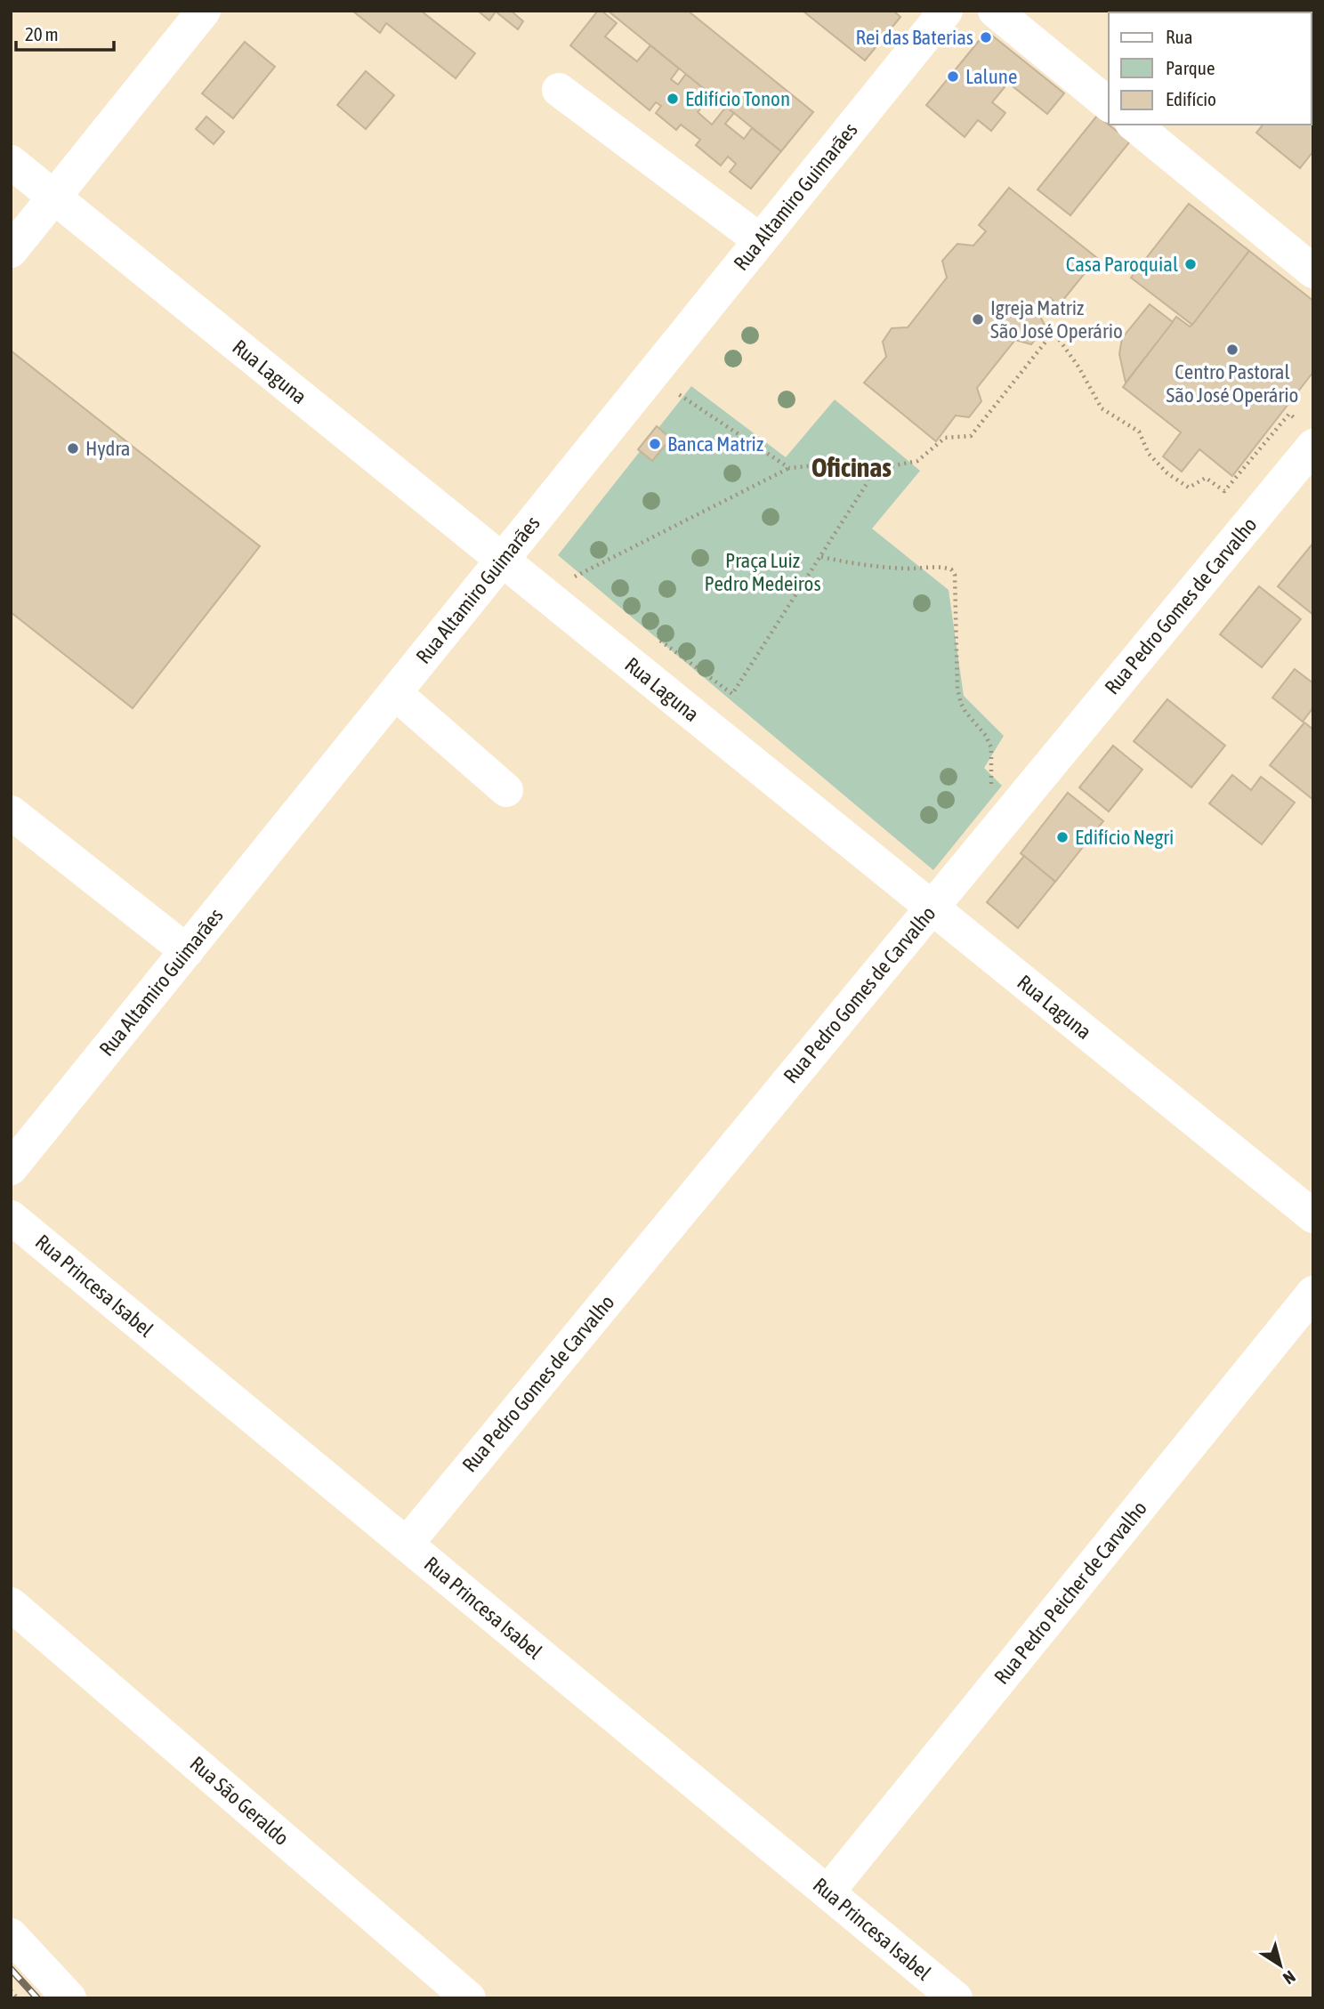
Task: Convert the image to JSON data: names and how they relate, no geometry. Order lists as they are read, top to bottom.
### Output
{
  "streets": {
    "street": [
      "Rua Altamiro Guimarães",
      "Rua Laguna",
      "Rua Pedro Gomes de Carvalho",
      "Rua Princesa Isabel",
      "Rua Pedro Peicher de Carvalho",
      "Rua São Geraldo"
    ]
  },
  "crossings": [
    ["Rua Altamiro Guimarães", "Rua Laguna"],
    ["Rua Laguna", "Rua Pedro Gomes de Carvalho"],
    ["Rua Pedro Gomes de Carvalho", "Rua Princesa Isabel"],
    ["Rua Princesa Isabel", "Rua Pedro Peicher de Carvalho"]
  ],
  "districts": ["Oficinas"],
  "parks": ["Praça Luiz Pedro Medeiros"],
  "places": [
    "Rei das Baterias",
    "Lalune",
    "Edifício Tonon",
    "Casa Paroquial",
    "Igreja Matriz São José Operário",
    "Centro Pastoral São José Operário",
    "Banca Matriz",
    "Hydra",
    "Edifício Negri"
  ],
  "legend": ["Rua", "Parque", "Edifício"],
  "scale_bar": "20 m",
  "north": "bottom right"
}
